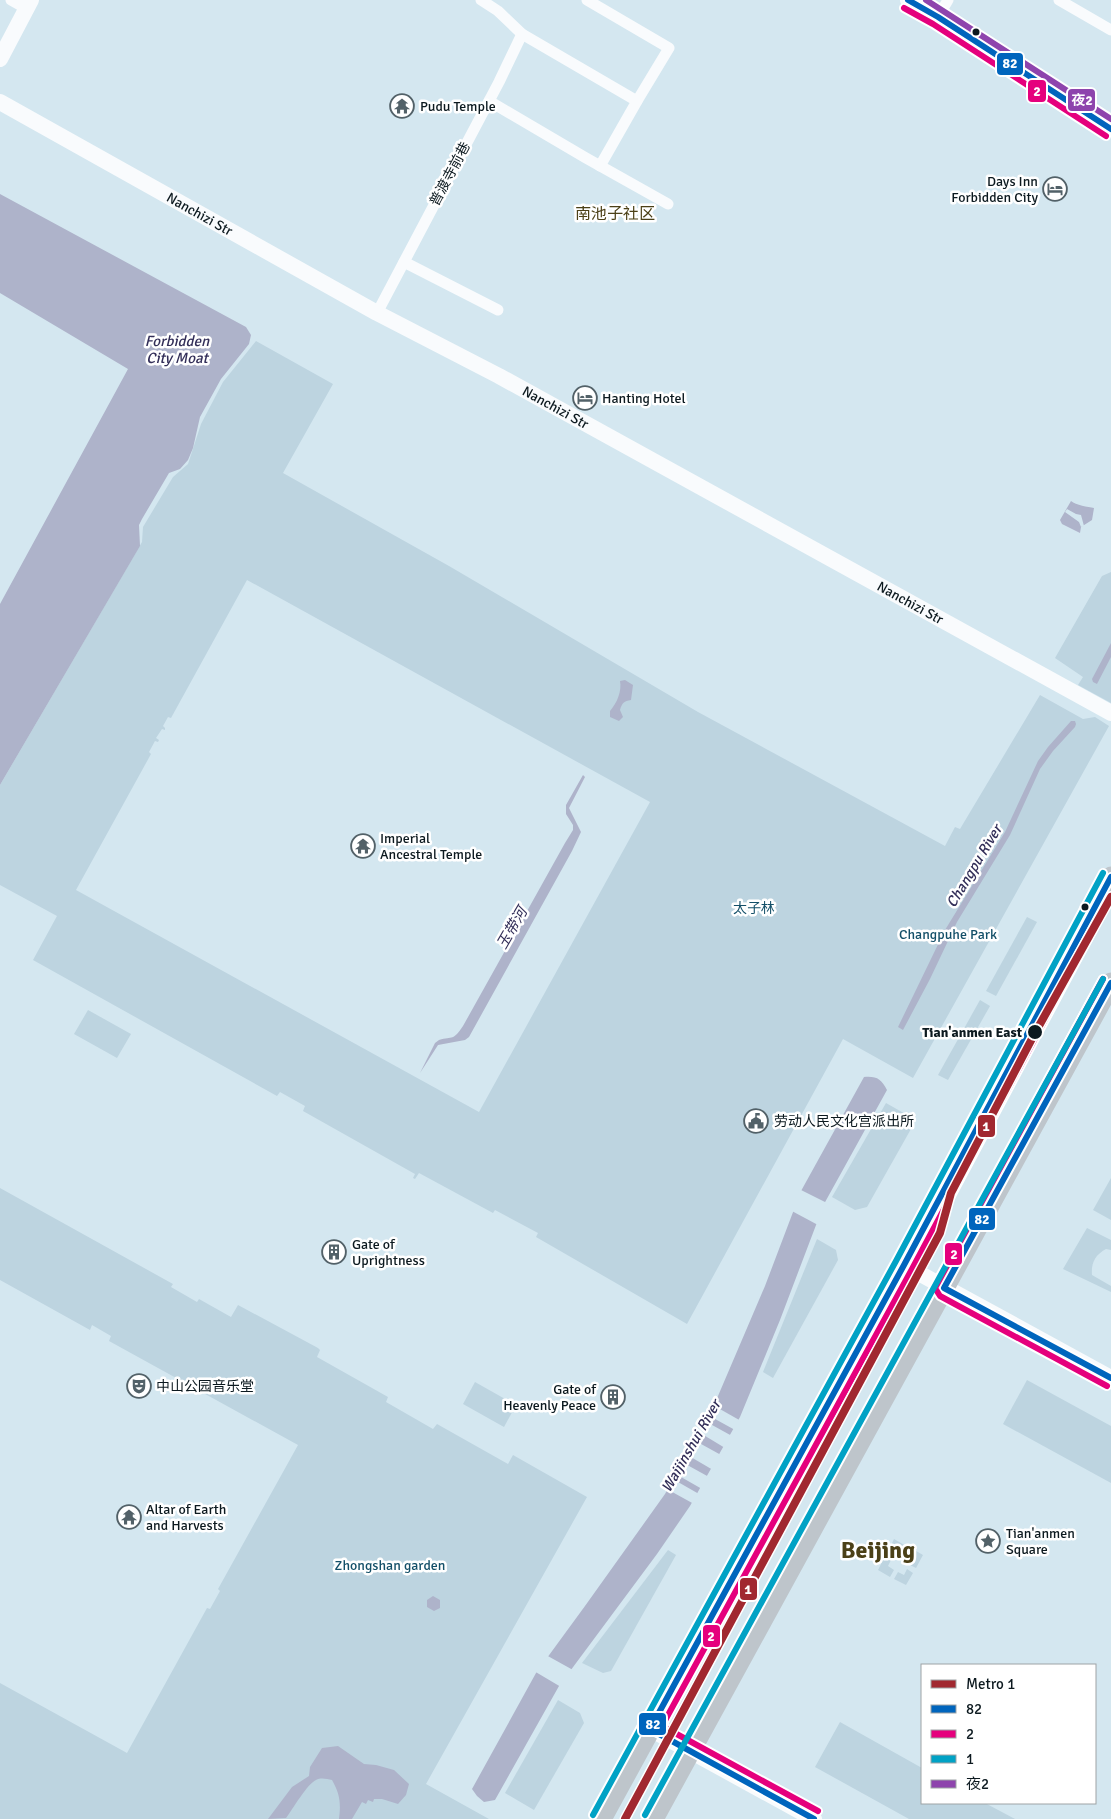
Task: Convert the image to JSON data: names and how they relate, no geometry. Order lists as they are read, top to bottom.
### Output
{
  "streets": {
    "street": ["普渡寺前巷", "Nanchizi Str"]
  },
  "crossings": [
    ["普渡寺前巷", "Nanchizi Str"]
  ],
  "districts": ["南池子社区", "Beijing"],
  "water": [
    "Forbidden City Moat",
    "Changpu River",
    "玉带河",
    "Waijinshui River"
  ],
  "parks": ["太子林", "Changpuhe Park", "Zhongshan garden"],
  "places": {
    "temple": ["Pudu Temple", "Imperial Ancestral Temple", "Altar of Earth and Harvests"],
    "hotel": ["Days Inn Forbidden City", "Hanting Hotel"],
    "other": ["Tian'anmen East"],
    "public building": ["劳动人民文化宫派出所"],
    "building": ["Gate of Uprightness", "Gate of Heavenly Peace"],
    "theatre": ["中山公园音乐堂"],
    "place": ["Tian'anmen Square"]
  },
  "lines": [
    "transit line 82",
    "transit line 夜2",
    "transit line 2",
    "transit line 1",
    "metro line 1"
  ],
  "legend": [
    "Metro 1",
    "82",
    "2",
    "1",
    "夜2"
  ]
}
